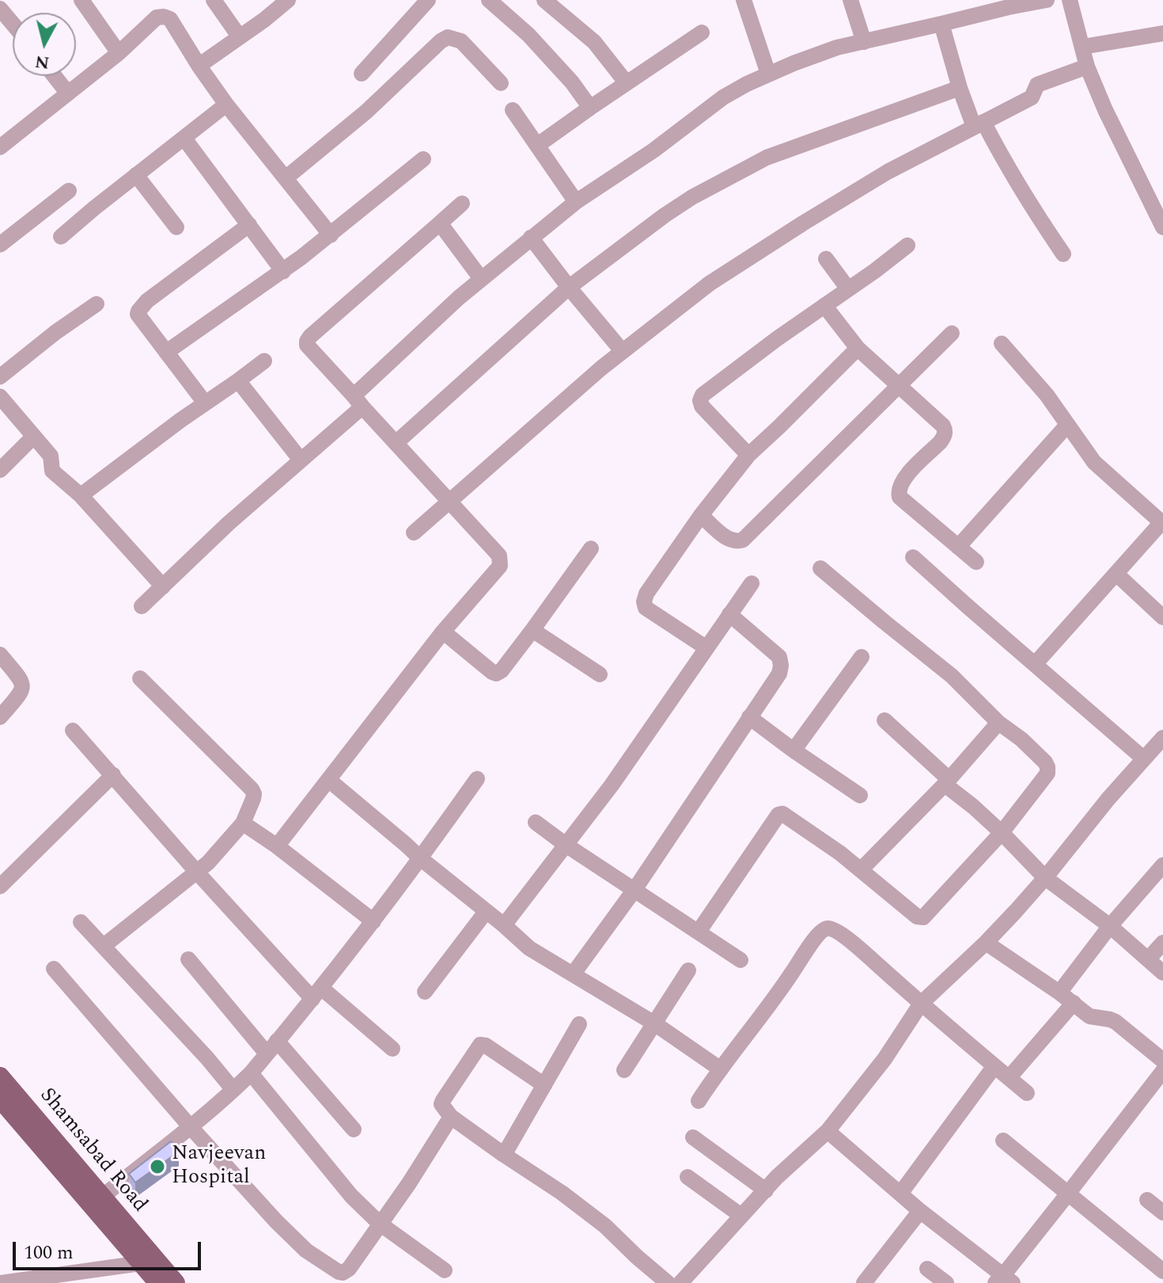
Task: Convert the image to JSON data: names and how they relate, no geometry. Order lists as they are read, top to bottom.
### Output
{
  "streets": {
    "main road": ["Shamsabad Road"]
  },
  "places": ["Navjeevan Hospital"],
  "scale_bar": "100 m",
  "north": "bottom"
}
